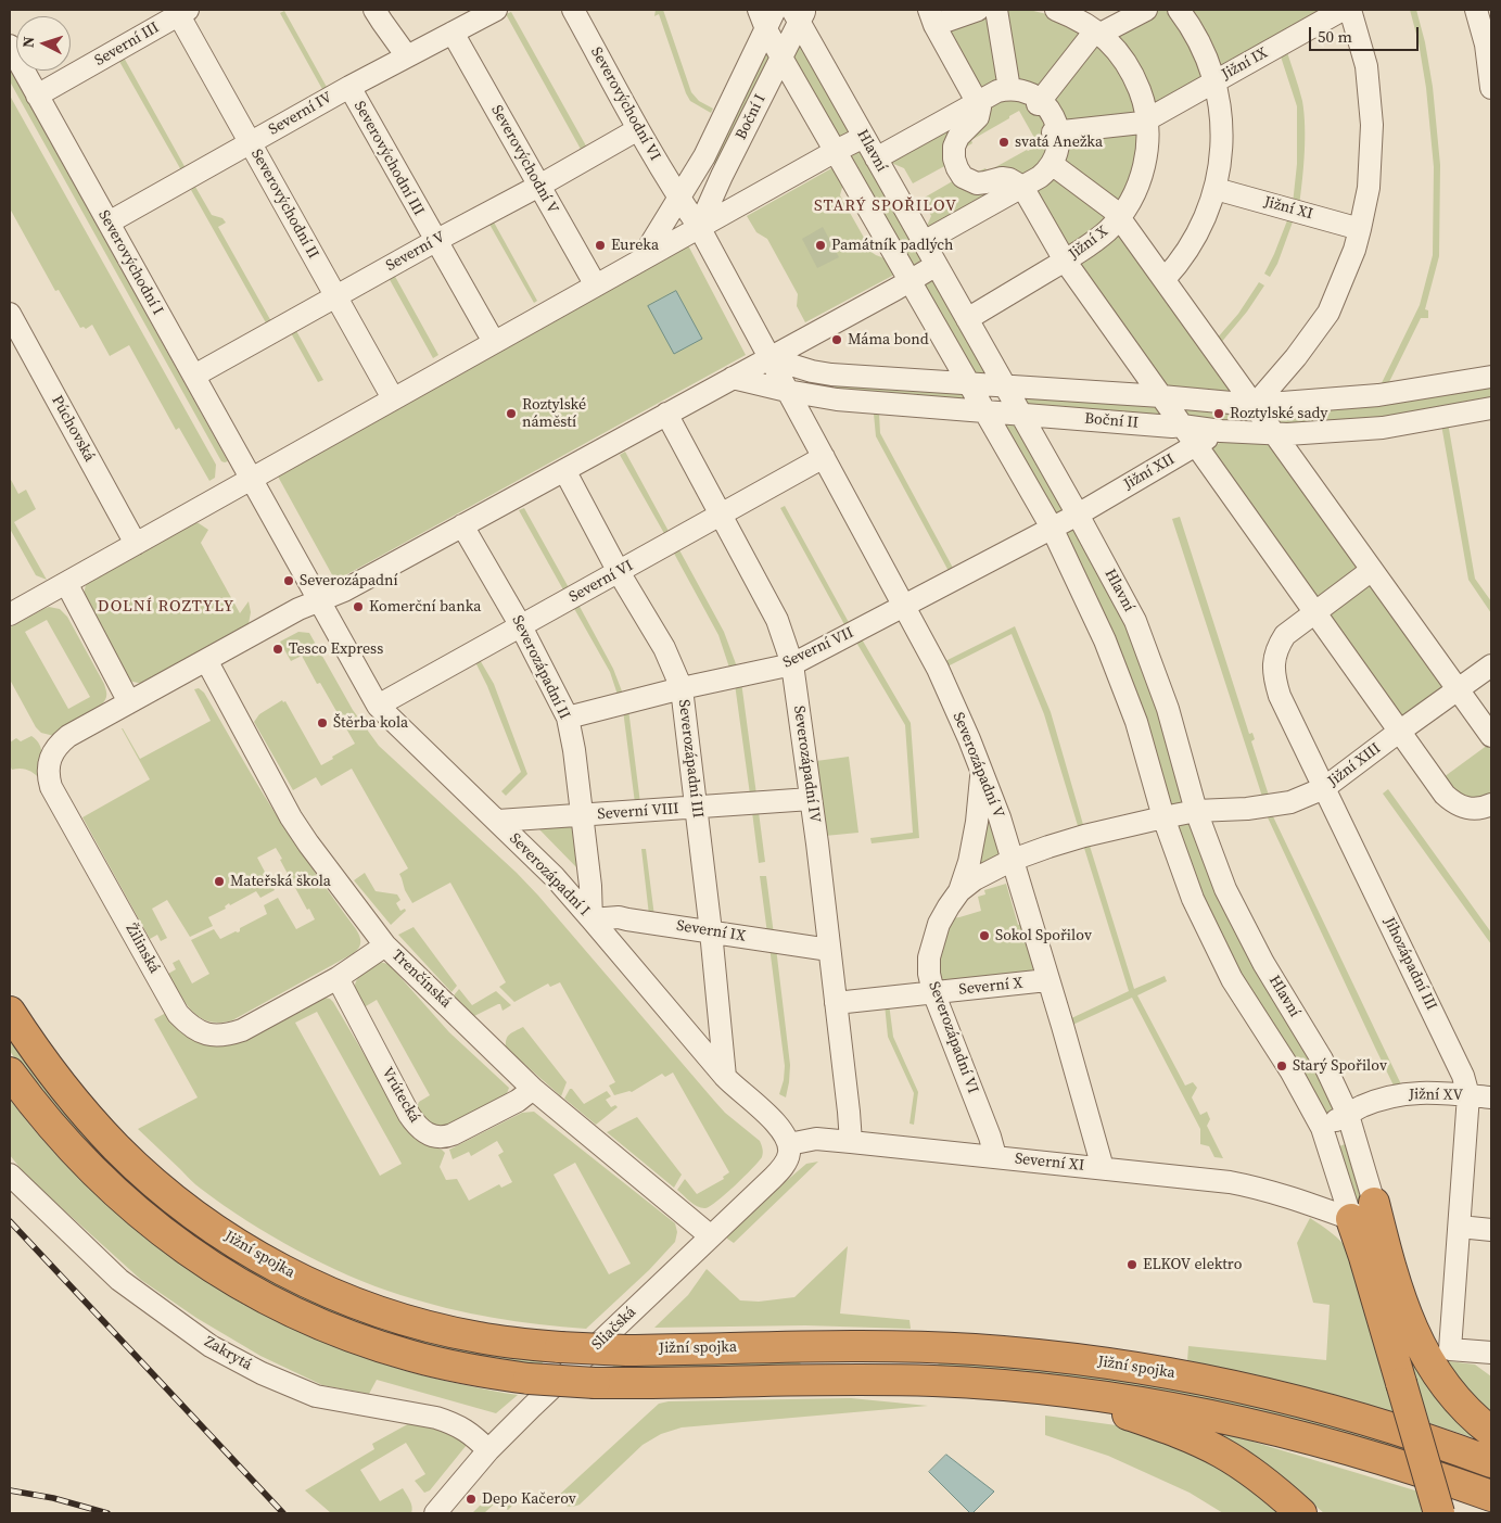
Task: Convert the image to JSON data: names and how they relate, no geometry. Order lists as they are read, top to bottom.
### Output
{
  "streets": {
    "highway": ["Jižní spojka"],
    "street": [
      "Severní III",
      "Jižní IX",
      "Severovýchodní VI",
      "Severní IV",
      "Boční I",
      "Hlavní",
      "Severovýchodní III",
      "Severovýchodní V",
      "Severovýchodní II",
      "Jižní XI",
      "Jižní X",
      "Severní V",
      "Severovýchodní I",
      "Boční II",
      "Púchovská",
      "Jižní XII",
      "Severní VI",
      "Severní VII",
      "Severozápadní II",
      "Severozápadní III",
      "Severozápadní IV",
      "Severozápadní V",
      "Jižní XIII",
      "Severní VIII",
      "Severozápadní I",
      "Severní IX",
      "Žilinská",
      "Jihozápadní III",
      "Trenčínská",
      "Severní X",
      "Severozápadní VI",
      "Vrútecká",
      "Jižní XV",
      "Severní XI",
      "Sliačská",
      "Zakrytá"
    ]
  },
  "crossings": [
    ["Severní III", "Severovýchodní II"],
    ["Severní III", "Severovýchodní I"],
    ["Jižní IX", "Jižní X"],
    ["Severovýchodní VI", "Boční I"],
    ["Severovýchodní VI", "Severní V"],
    ["Severní IV", "Severovýchodní III"],
    ["Severní IV", "Severovýchodní V"],
    ["Severní IV", "Severovýchodní II"],
    ["Severní IV", "Severovýchodní I"],
    ["Boční I", "Hlavní"],
    ["Hlavní", "Jižní X"],
    ["Hlavní", "Boční II"],
    ["Hlavní", "Jižní XII"],
    ["Hlavní", "Severní VII"],
    ["Hlavní", "Jižní XIII"],
    ["Hlavní", "Severozápadní VI"],
    ["Hlavní", "Jižní XV"],
    ["Hlavní", "Severní XI"],
    ["Severovýchodní III", "Severní V"],
    ["Severovýchodní V", "Severní V"],
    ["Severovýchodní II", "Severní V"],
    ["Severní V", "Severovýchodní I"],
    ["Boční II", "Jižní XII"],
    ["Boční II", "Severozápadní V"],
    ["Jižní XII", "Severní VII"],
    ["Severní VI", "Severozápadní II"],
    ["Severní VI", "Severozápadní III"],
    ["Severní VI", "Severozápadní IV"],
    ["Severní VI", "Severozápadní V"],
    ["Severní VI", "Severozápadní I"],
    ["Severní VII", "Severozápadní II"],
    ["Severní VII", "Severozápadní III"],
    ["Severní VII", "Severozápadní IV"],
    ["Severní VII", "Severozápadní V"],
    ["Severozápadní II", "Severní VIII"],
    ["Severozápadní II", "Severozápadní I"],
    ["Severozápadní II", "Severní IX"],
    ["Severozápadní III", "Severní VIII"],
    ["Severozápadní III", "Severozápadní I"],
    ["Severozápadní III", "Severní IX"],
    ["Severozápadní IV", "Severní VIII"],
    ["Severozápadní IV", "Severní IX"],
    ["Severozápadní IV", "Severní X"],
    ["Severozápadní IV", "Severní XI"],
    ["Severozápadní V", "Severní X"],
    ["Severozápadní V", "Severozápadní VI"],
    ["Severozápadní V", "Severní XI"],
    ["Jižní XIII", "Jihozápadní III"],
    ["Jižní XIII", "Severozápadní VI"],
    ["Severní VIII", "Severozápadní I"],
    ["Severozápadní I", "Severní IX"],
    ["Severozápadní I", "Severní XI"],
    ["Severozápadní I", "Sliačská"],
    ["Žilinská", "Trenčínská"],
    ["Žilinská", "Vrútecká"],
    ["Jihozápadní III", "Jižní XV"],
    ["Trenčínská", "Vrútecká"],
    ["Trenčínská", "Sliačská"],
    ["Severní X", "Severozápadní VI"],
    ["Severozápadní VI", "Severní XI"],
    ["Severní XI", "Sliačská"],
    ["Sliačská", "Zakrytá"]
  ],
  "districts": ["STARÝ SPOŘILOV", "DOLNÍ ROZTYLY"],
  "places": [
    "svatá Anežka",
    "Eureka",
    "Památník padlých",
    "Máma bond",
    "Roztylské náměstí",
    "Roztylské sady",
    "Severozápadní",
    "Komerční banka",
    "Tesco Express",
    "Štěrba kola",
    "Mateřská škola",
    "Sokol Spořilov",
    "Starý Spořilov",
    "ELKOV elektro",
    "Depo Kačerov"
  ],
  "scale_bar": "50 m",
  "north": "left"
}
